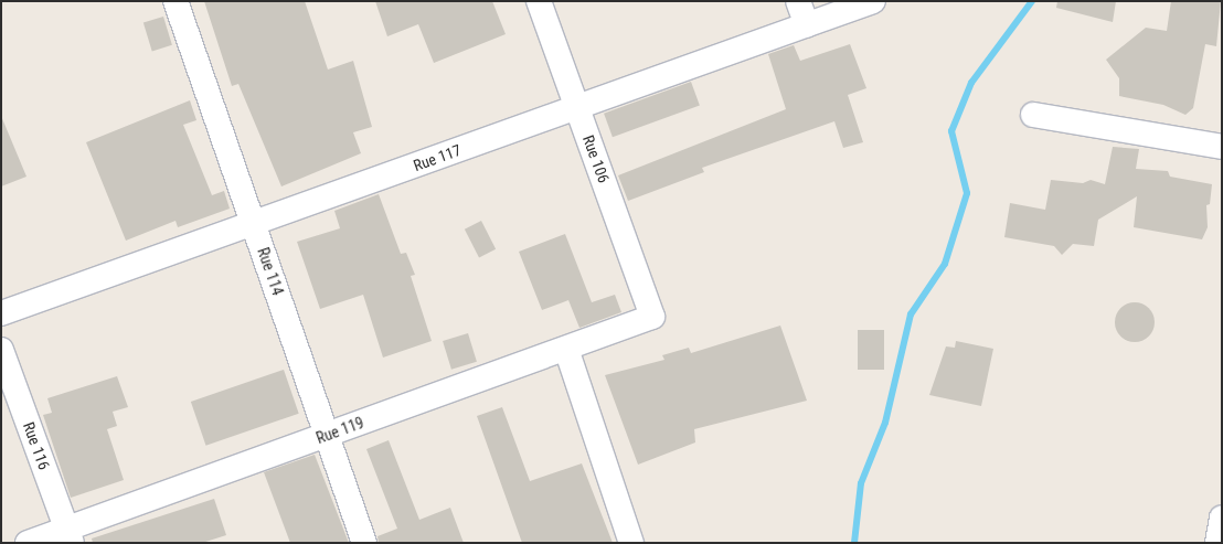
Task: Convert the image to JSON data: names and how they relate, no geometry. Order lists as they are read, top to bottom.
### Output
{
  "streets": {
    "street": [
      "Rue 117",
      "Rue 106",
      "Rue 114",
      "Rue 119",
      "Rue 116"
    ]
  },
  "crossings": [
    ["Rue 117", "Rue 106"],
    ["Rue 117", "Rue 114"],
    ["Rue 106", "Rue 119"],
    ["Rue 114", "Rue 119"],
    ["Rue 119", "Rue 116"]
  ]
}
